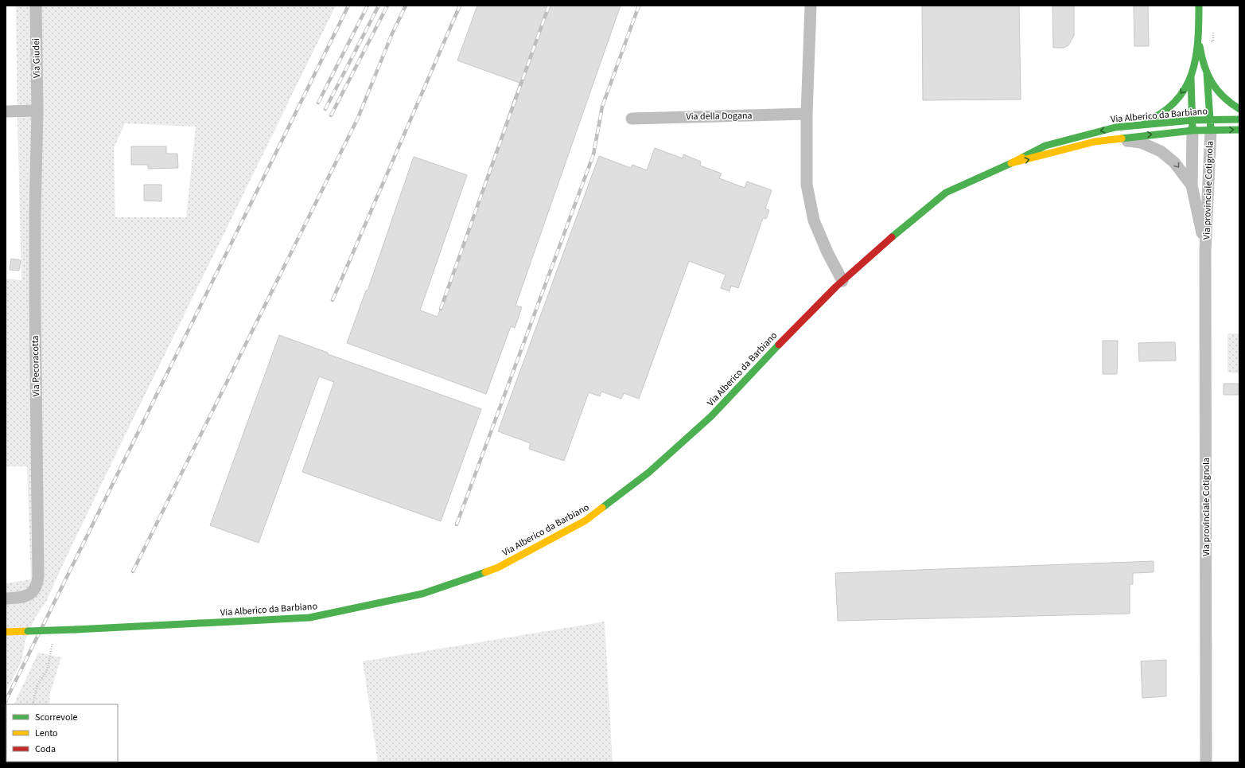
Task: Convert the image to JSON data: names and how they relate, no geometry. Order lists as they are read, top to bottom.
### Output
{
  "streets": {
    "main road": ["Via Alberico da Barbiano"],
    "street": [
      "Via Giudei",
      "Via della Dogana",
      "Via provinciale Cotignola",
      "Via Pecoracotta"
    ]
  },
  "crossings": [
    ["Via Giudei", "Via Pecoracotta"],
    ["Via Alberico da Barbiano", "Via provinciale Cotignola"]
  ],
  "legend": ["Scorrevole", "Lento", "Coda"]
}
